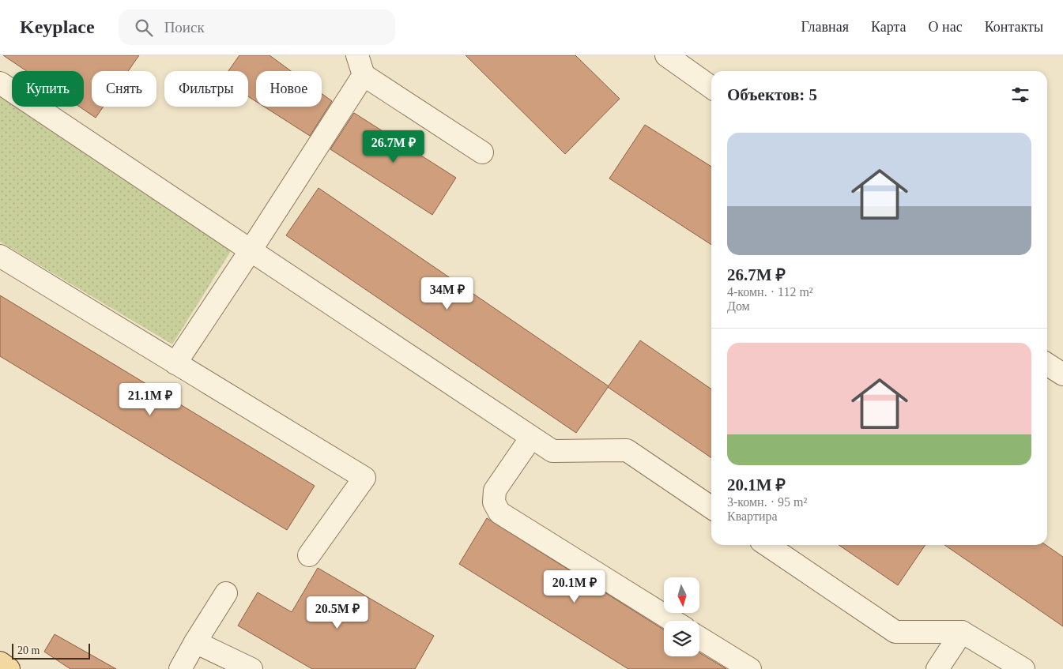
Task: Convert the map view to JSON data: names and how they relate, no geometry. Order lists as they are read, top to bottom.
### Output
{
  "scale_bar": "20 m",
  "north": "bottom",
  "page": {
    "header": "Keyplace",
    "search": "Поиск",
    "nav": [
      "Главная",
      "Карта",
      "О нас",
      "Контакты"
    ],
    "chip": [
      "Купить",
      "Снять",
      "Фильтры",
      "Новое"
    ],
    "heading": "Объектов: 5",
    "list": [
      {
        "name": "26.7M ₽",
        "note": "4-комн. · 112 m² · Дом"
      },
      {
        "name": "20.1M ₽",
        "note": "3-комн. · 95 m² · Квартира"
      }
    ],
    "price": [
      "26.7M ₽",
      "34M ₽",
      "21.1M ₽",
      "20.1M ₽",
      "20.5M ₽"
    ],
    "scale": "20 m"
  }
}
